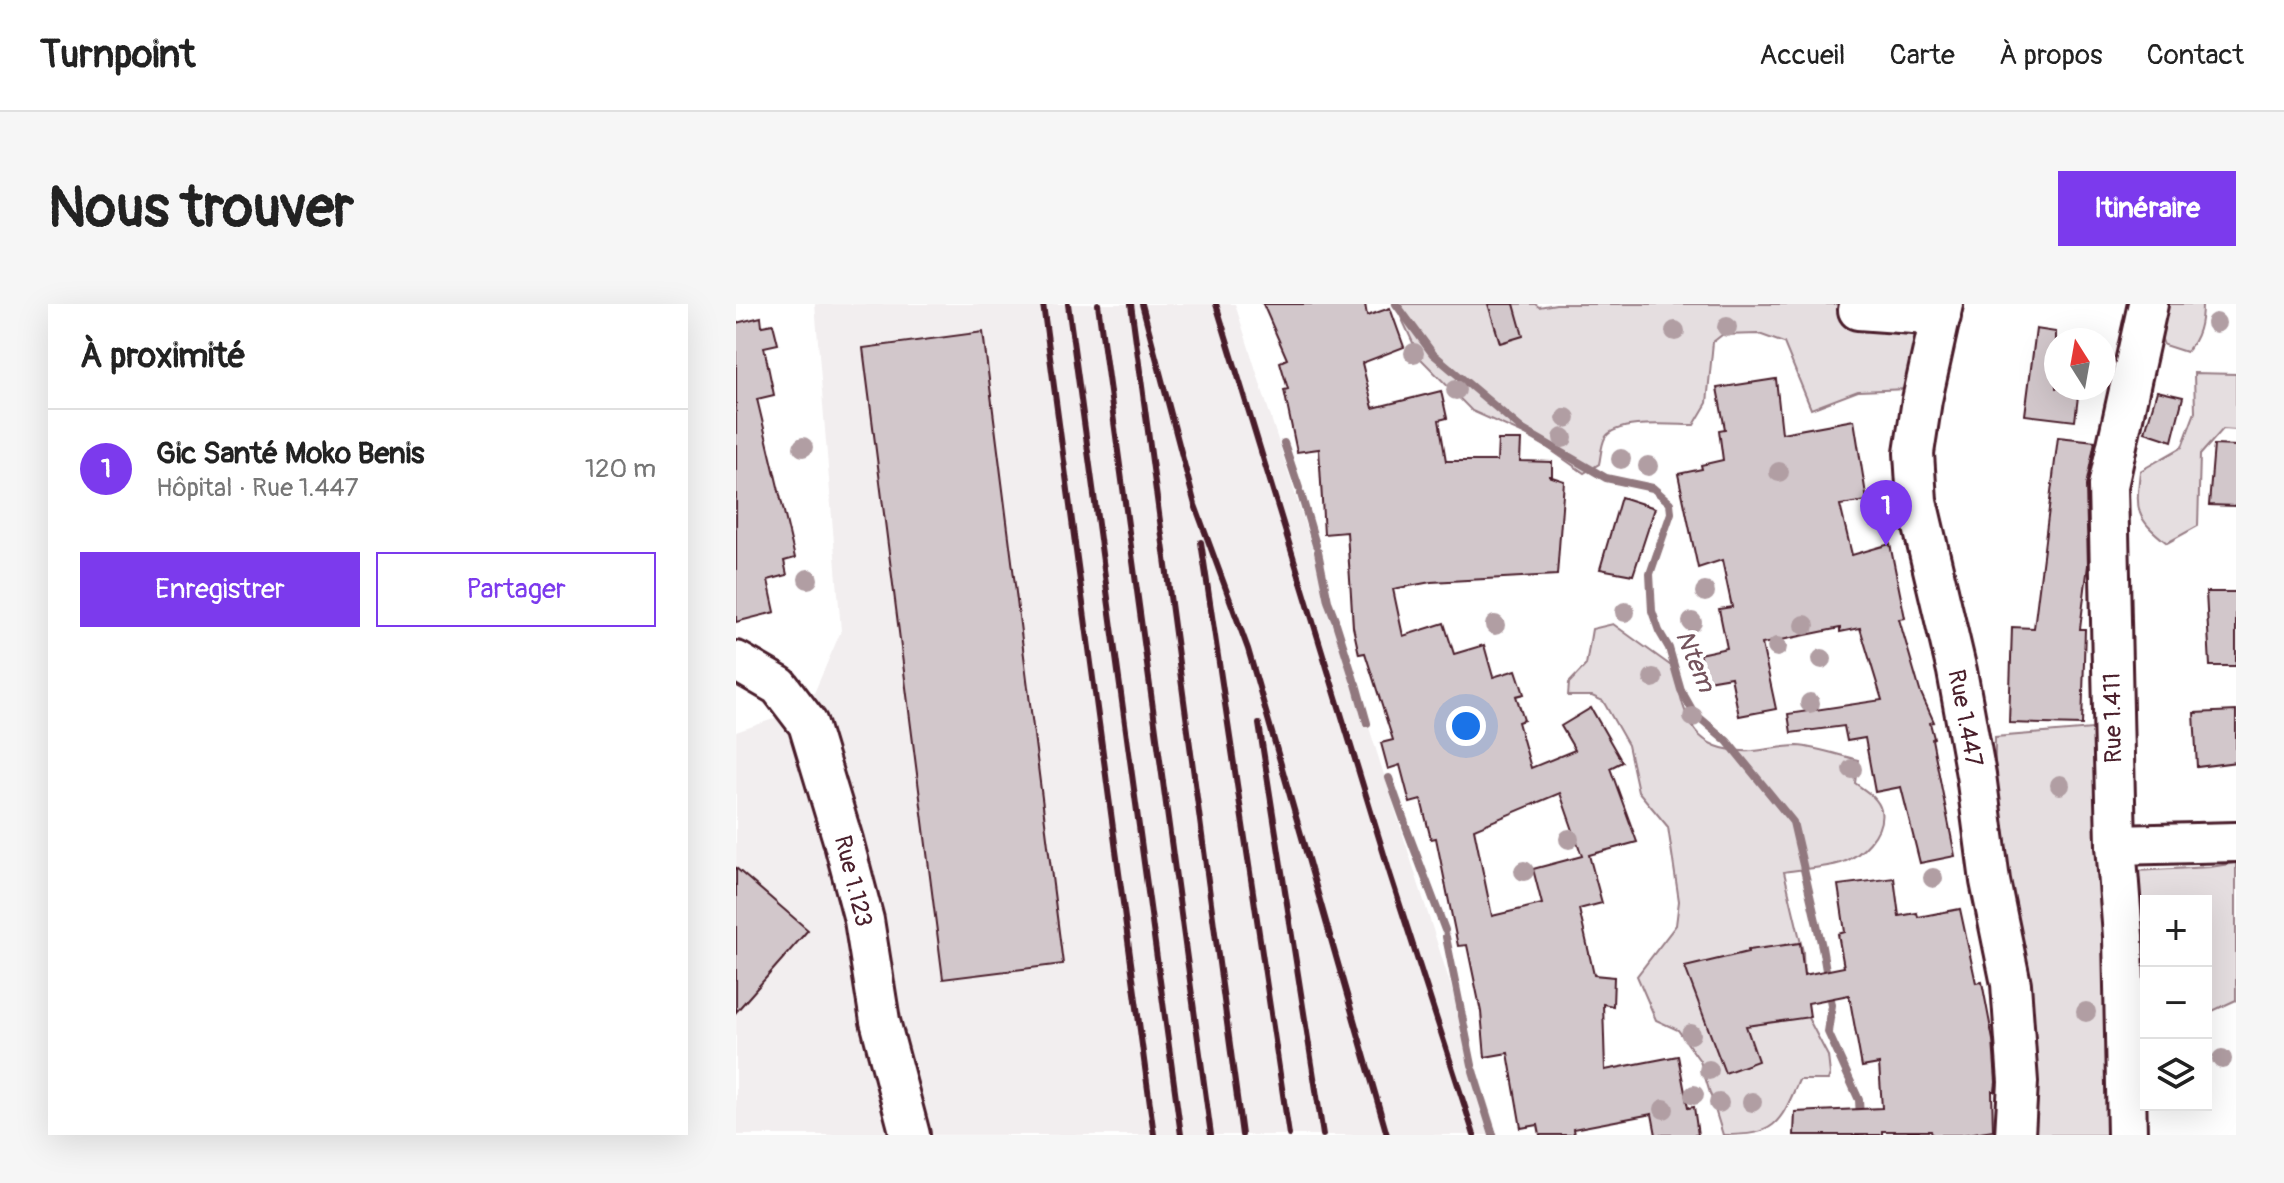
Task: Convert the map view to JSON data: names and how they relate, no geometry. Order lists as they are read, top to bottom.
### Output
{
  "streets": {
    "street": ["Rue 1.447", "Rue 1.411", "Rue 1.123"]
  },
  "water": ["Ntem"],
  "north": "top",
  "page": {
    "header": "Turnpoint",
    "nav": [
      "Accueil",
      "Carte",
      "À propos",
      "Contact"
    ],
    "buttons": [
      "Itinéraire",
      ["Enregistrer", "Partager"]
    ],
    "title": "Nous trouver",
    "heading": "À proximité",
    "list": [
      {
        "mark": "1",
        "name": "Gic Santé Moko Benis",
        "note": "Hôpital · Rue 1.447",
        "value": "120 m"
      }
    ],
    "pins": "1",
    "map_buttons": ["+", "−"]
  }
}
